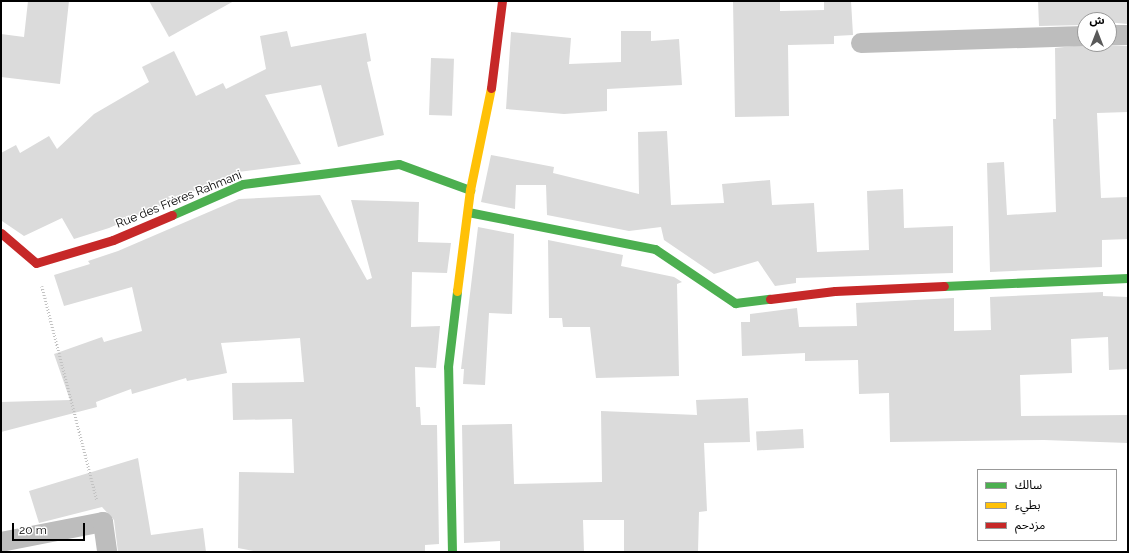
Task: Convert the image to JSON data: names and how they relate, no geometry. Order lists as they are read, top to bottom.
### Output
{
  "streets": {
    "street": ["Rue des Frères Rahmani"]
  },
  "legend": ["سالك", "بطيء", "مزدحم"],
  "scale_bar": "20 m",
  "north": "top"
}
